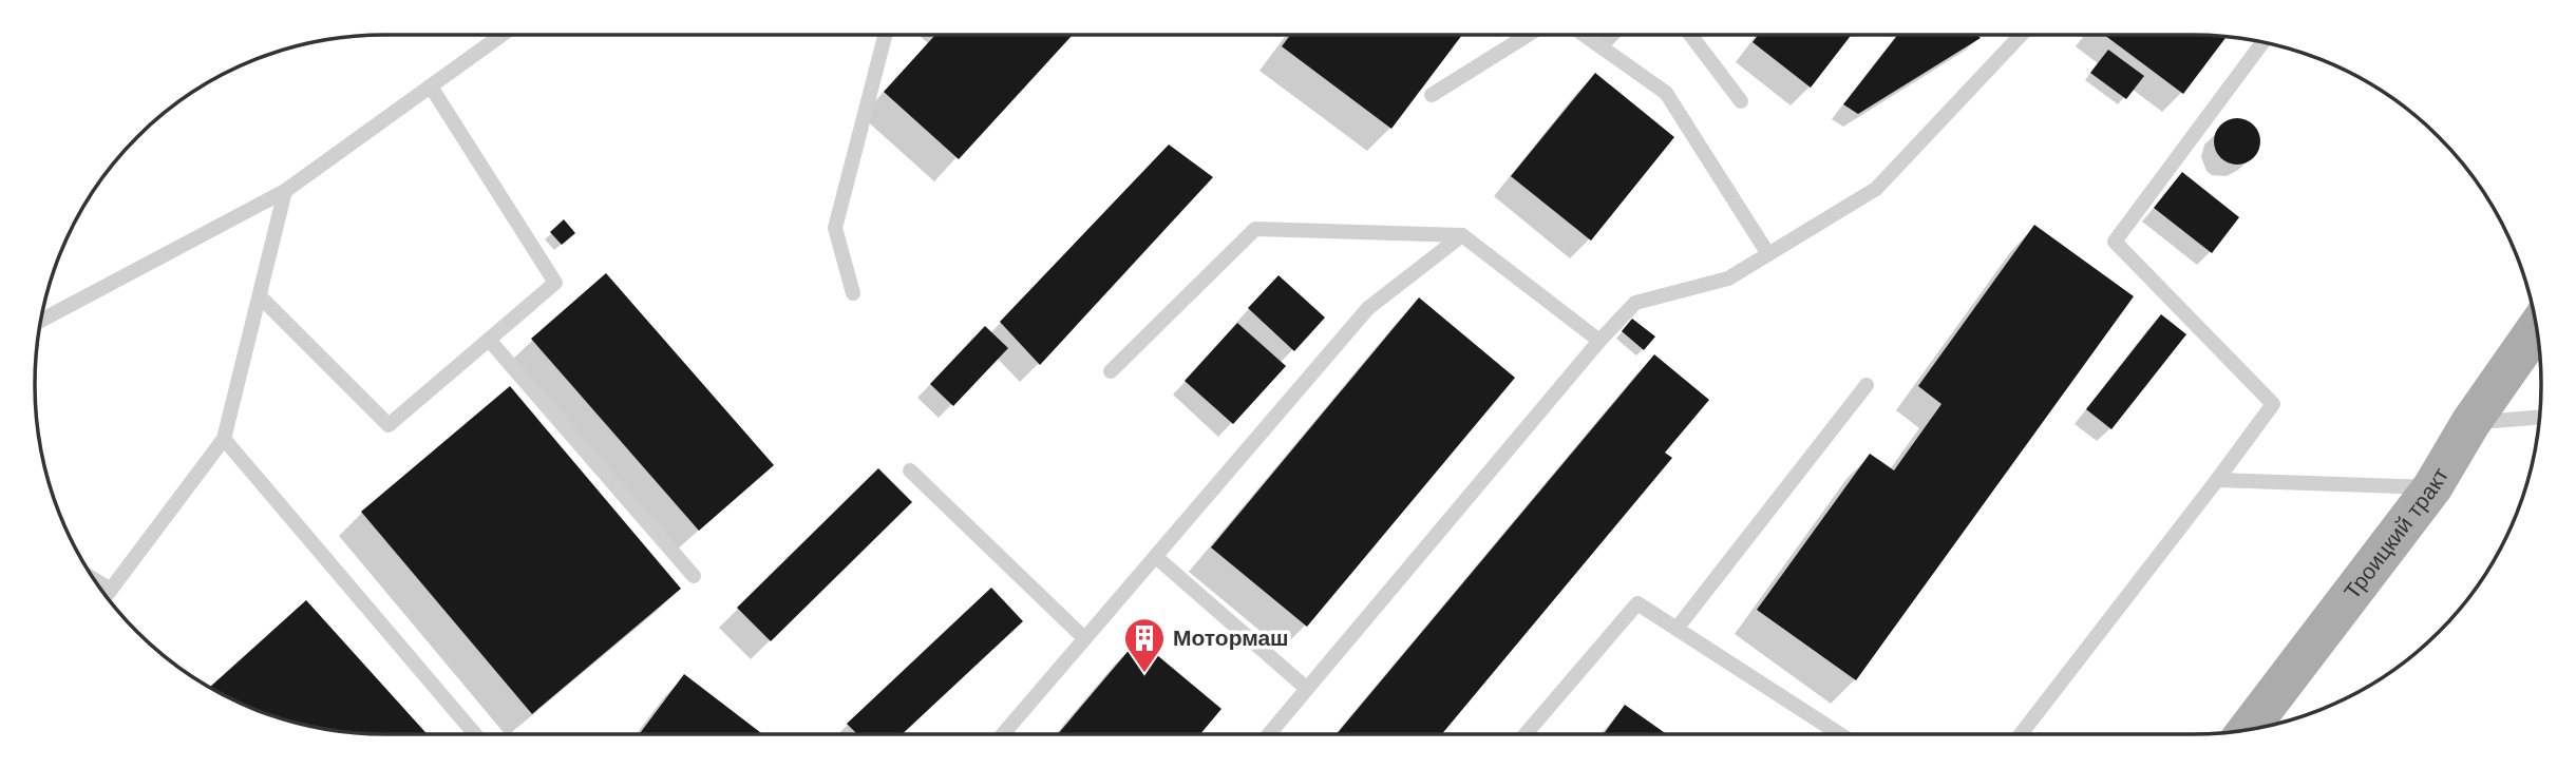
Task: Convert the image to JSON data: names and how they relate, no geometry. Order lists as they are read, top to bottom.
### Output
{
  "streets": {
    "main road": ["Троицкий тракт"]
  },
  "places": {
    "building": ["Мотормаш"]
  }
}
